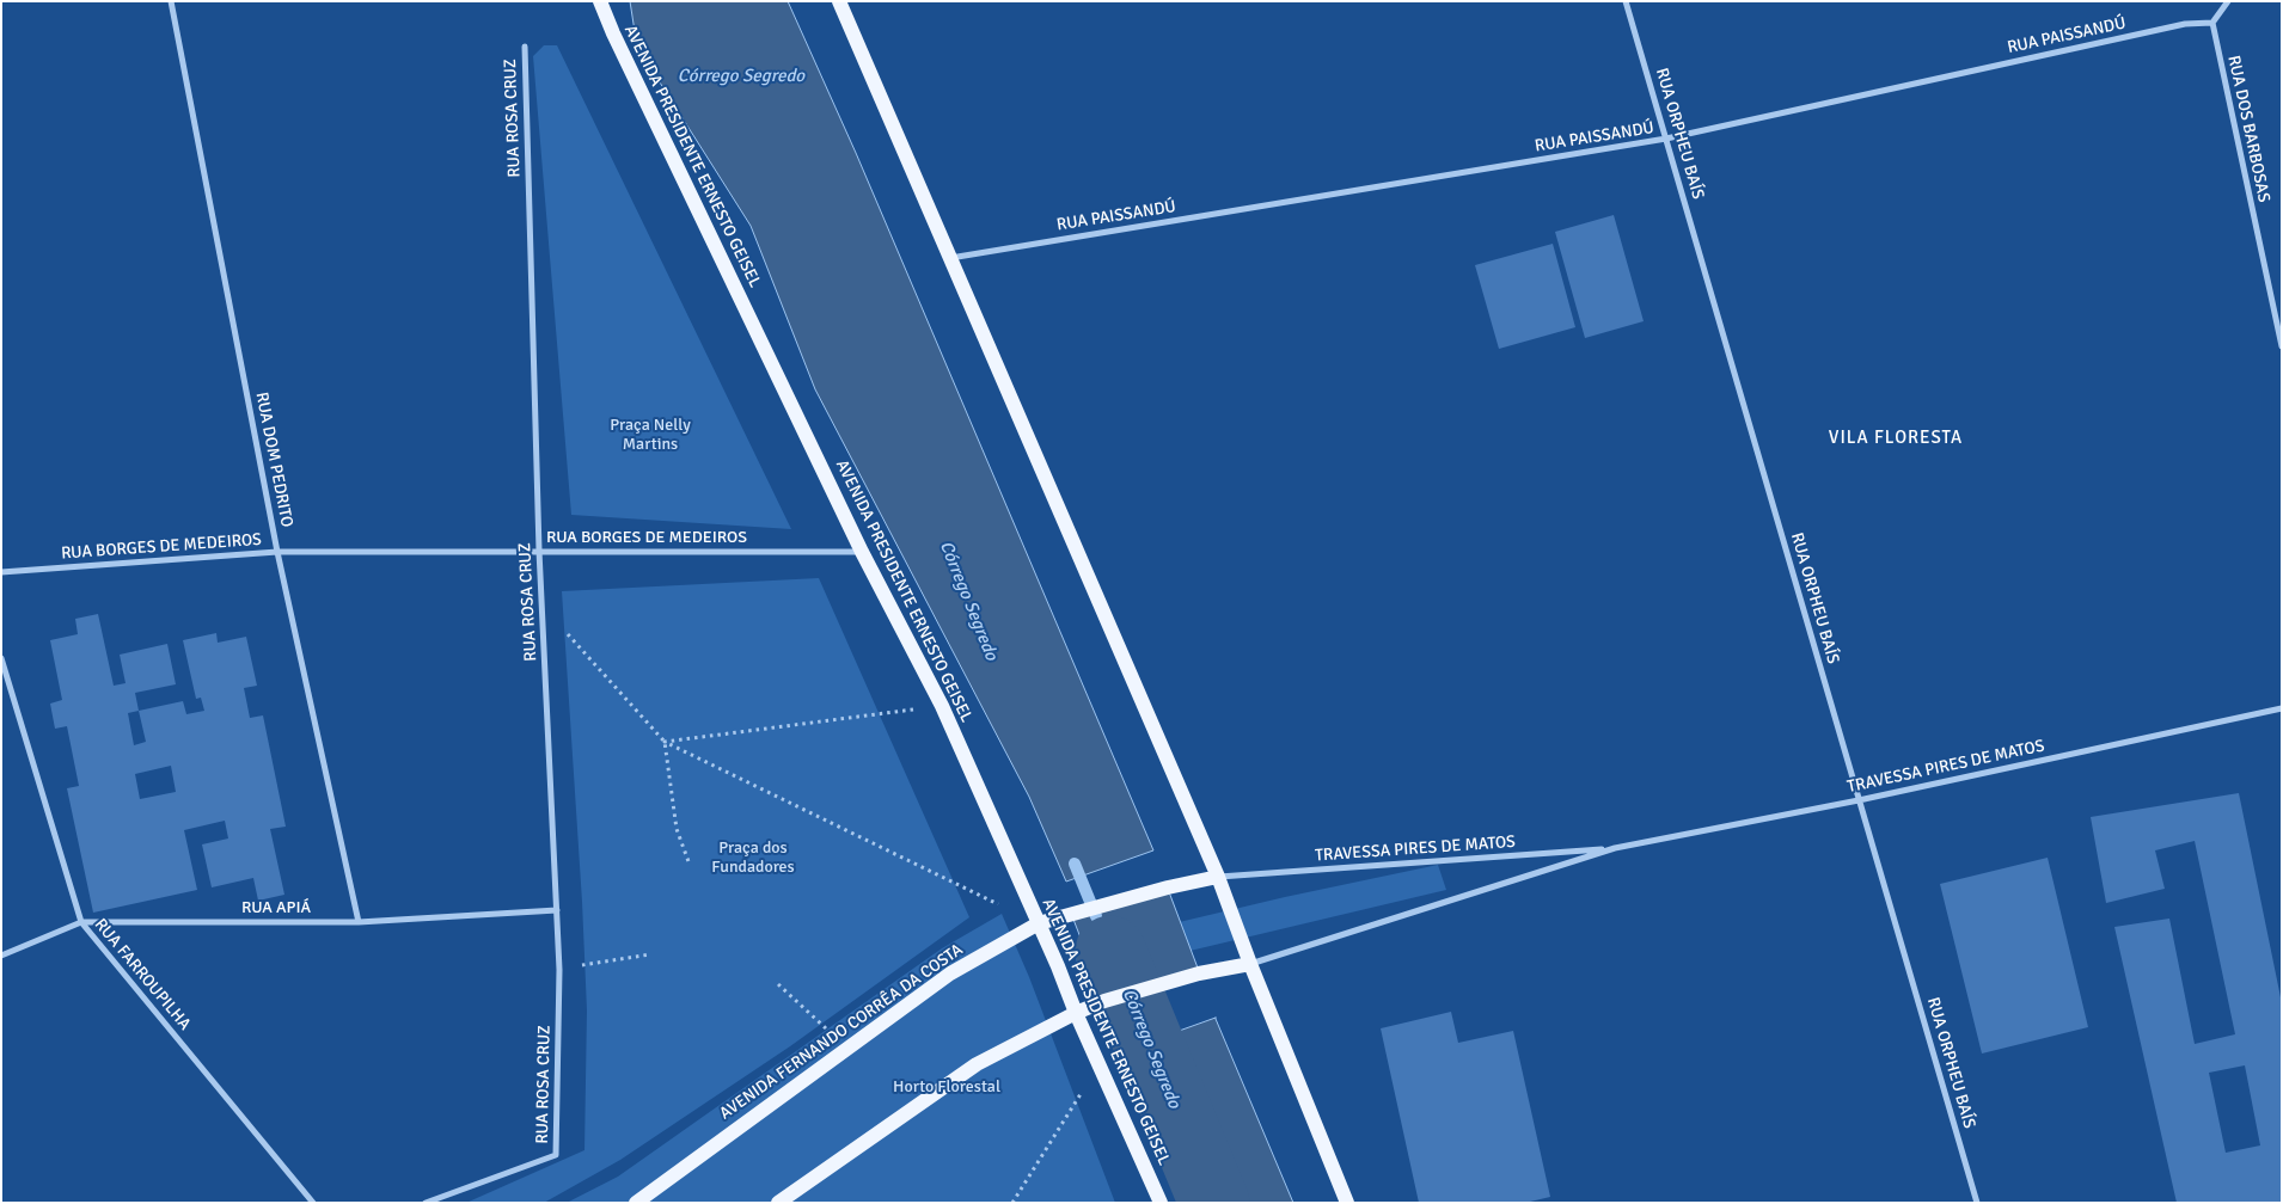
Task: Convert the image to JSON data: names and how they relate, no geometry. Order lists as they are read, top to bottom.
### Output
{
  "streets": {
    "main road": ["AVENIDA PRESIDENTE ERNESTO GEISEL", "AVENIDA FERNANDO CORRÊA DA COSTA"],
    "street": [
      "RUA PAISSANDÚ",
      "RUA ROSA CRUZ",
      "RUA DOS BARBOSAS",
      "RUA ORPHEU BAÍS",
      "RUA DOM PEDRITO",
      "RUA BORGES DE MEDEIROS",
      "TRAVESSA PIRES DE MATOS",
      "RUA APIÁ",
      "RUA FARROUPILHA"
    ]
  },
  "crossings": [
    ["RUA PAISSANDÚ", "RUA DOS BARBOSAS"],
    ["RUA PAISSANDÚ", "RUA ORPHEU BAÍS"],
    ["RUA ROSA CRUZ", "RUA BORGES DE MEDEIROS"],
    ["RUA ROSA CRUZ", "RUA APIÁ"],
    ["RUA ORPHEU BAÍS", "TRAVESSA PIRES DE MATOS"],
    ["AVENIDA PRESIDENTE ERNESTO GEISEL", "RUA BORGES DE MEDEIROS"],
    ["AVENIDA PRESIDENTE ERNESTO GEISEL", "AVENIDA FERNANDO CORRÊA DA COSTA"],
    ["RUA DOM PEDRITO", "RUA BORGES DE MEDEIROS"],
    ["RUA DOM PEDRITO", "RUA APIÁ"],
    ["TRAVESSA PIRES DE MATOS", "AVENIDA FERNANDO CORRÊA DA COSTA"],
    ["RUA APIÁ", "RUA FARROUPILHA"]
  ],
  "districts": ["VILA FLORESTA"],
  "water": ["Córrego Segredo"],
  "parks": ["Praça Nelly Martins", "Praça dos Fundadores", "Horto Florestal"]
}
